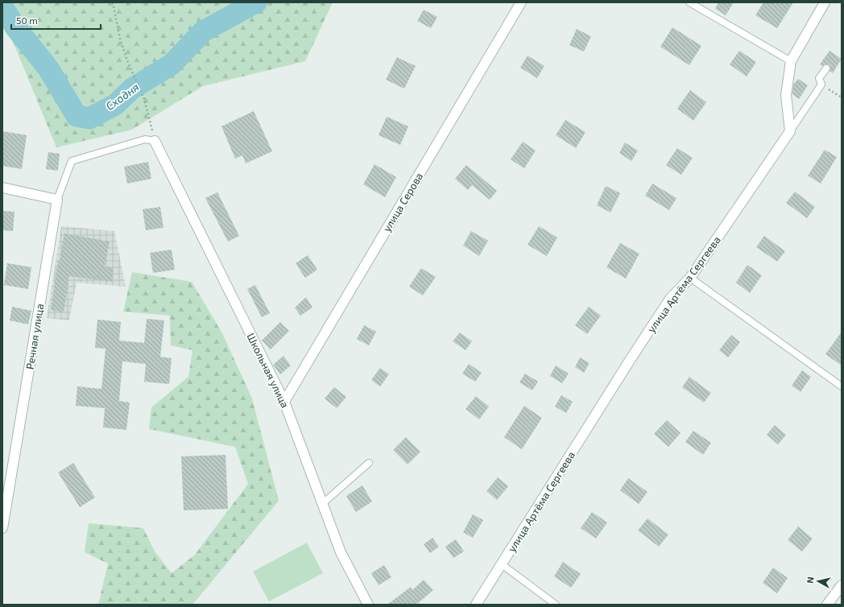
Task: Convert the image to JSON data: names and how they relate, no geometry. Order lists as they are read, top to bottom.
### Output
{
  "streets": {
    "street": [
      "улица Серова",
      "улица Артёма Сергеева",
      "Речная улица",
      "Школьная улица"
    ]
  },
  "crossings": [
    ["улица Серова", "Школьная улица"]
  ],
  "water": ["Сходня"],
  "scale_bar": "50 m",
  "north": "left"
}
